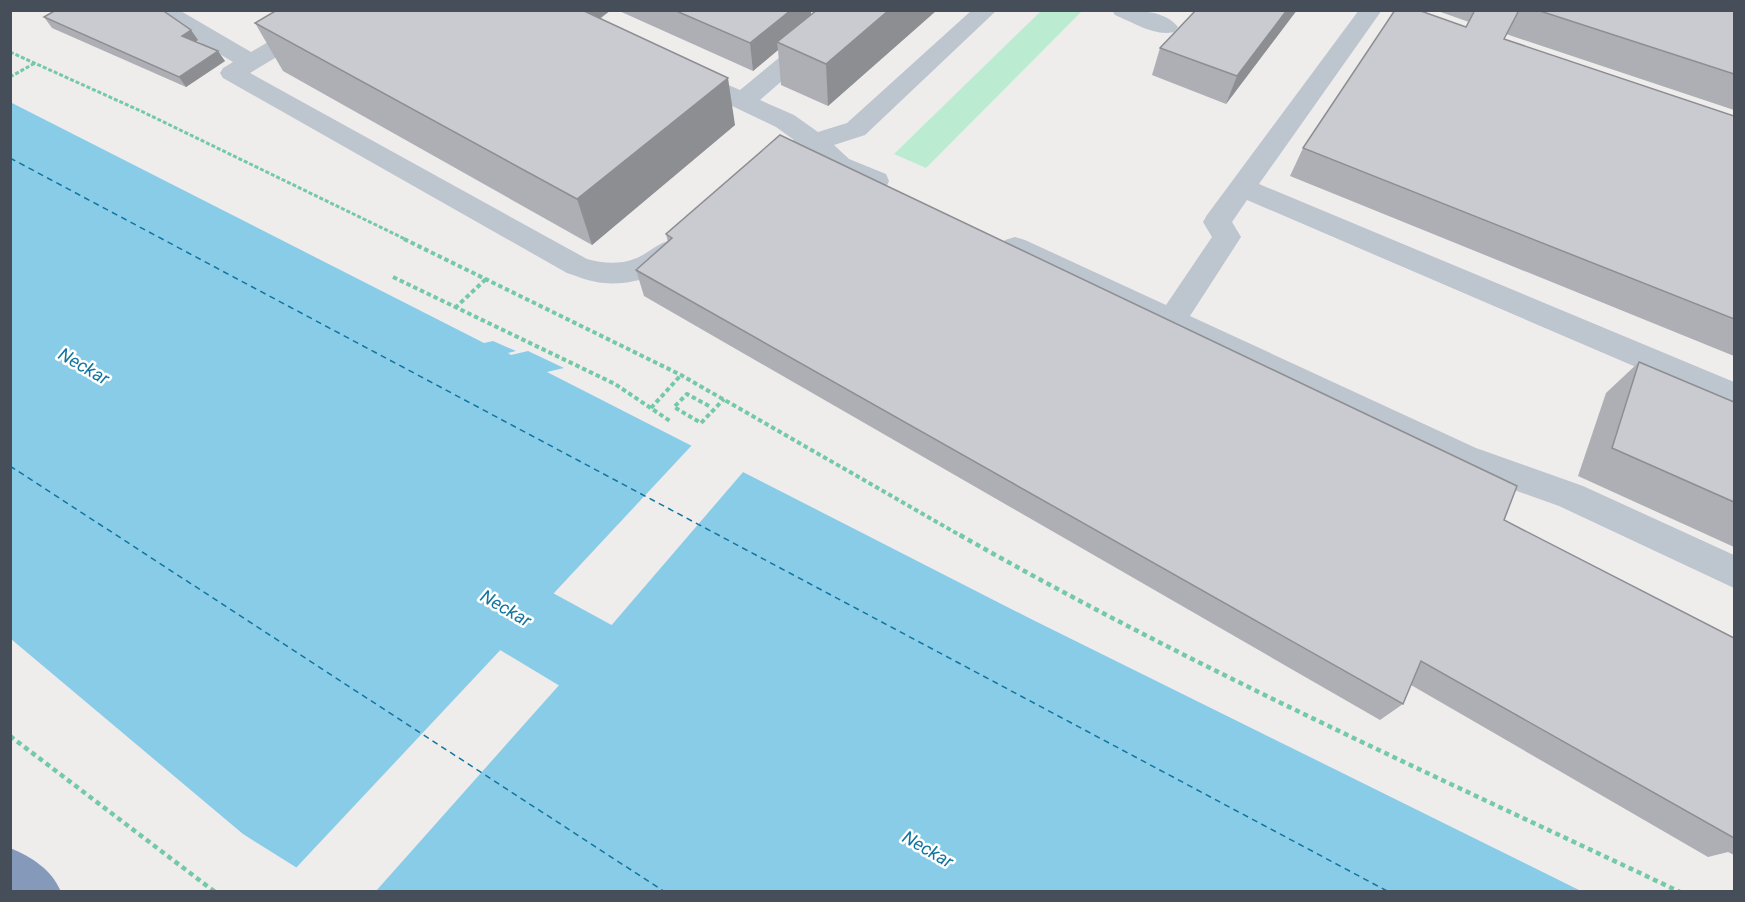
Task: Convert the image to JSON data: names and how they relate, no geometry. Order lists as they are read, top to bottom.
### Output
{
  "water": ["Neckar"]
}
